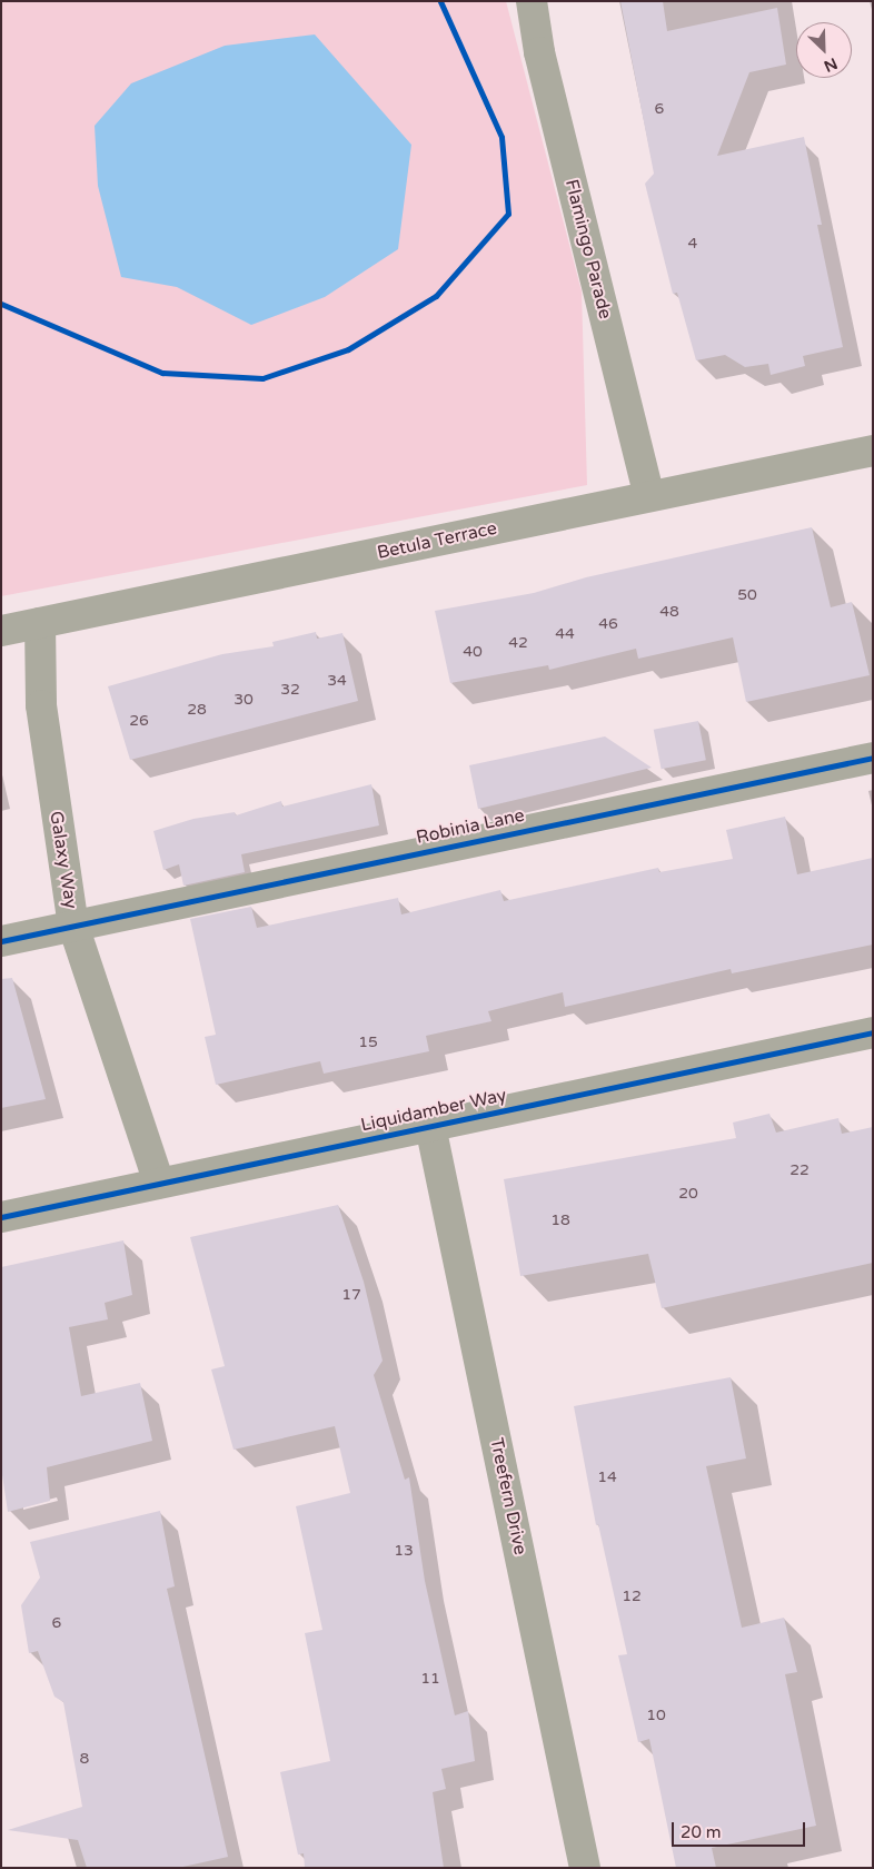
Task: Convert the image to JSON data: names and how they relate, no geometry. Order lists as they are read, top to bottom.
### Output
{
  "streets": {
    "street": [
      "Flamingo Parade",
      "Betula Terrace",
      "Robinia Lane",
      "Galaxy Way",
      "Liquidamber Way",
      "Treefern Drive"
    ]
  },
  "crossings": [
    ["Flamingo Parade", "Betula Terrace"],
    ["Betula Terrace", "Galaxy Way"],
    ["Robinia Lane", "Galaxy Way"],
    ["Galaxy Way", "Liquidamber Way"],
    ["Liquidamber Way", "Treefern Drive"]
  ],
  "house_numbers": [
    "6",
    "4",
    "50",
    "48",
    "46",
    "44",
    "42",
    "40",
    "34",
    "32",
    "30",
    "28",
    "26",
    "15",
    "22",
    "20",
    "18",
    "17",
    "14",
    "13",
    "12",
    "6",
    "11",
    "10",
    "8"
  ],
  "scale_bar": "20 m",
  "north": "bottom right"
}
